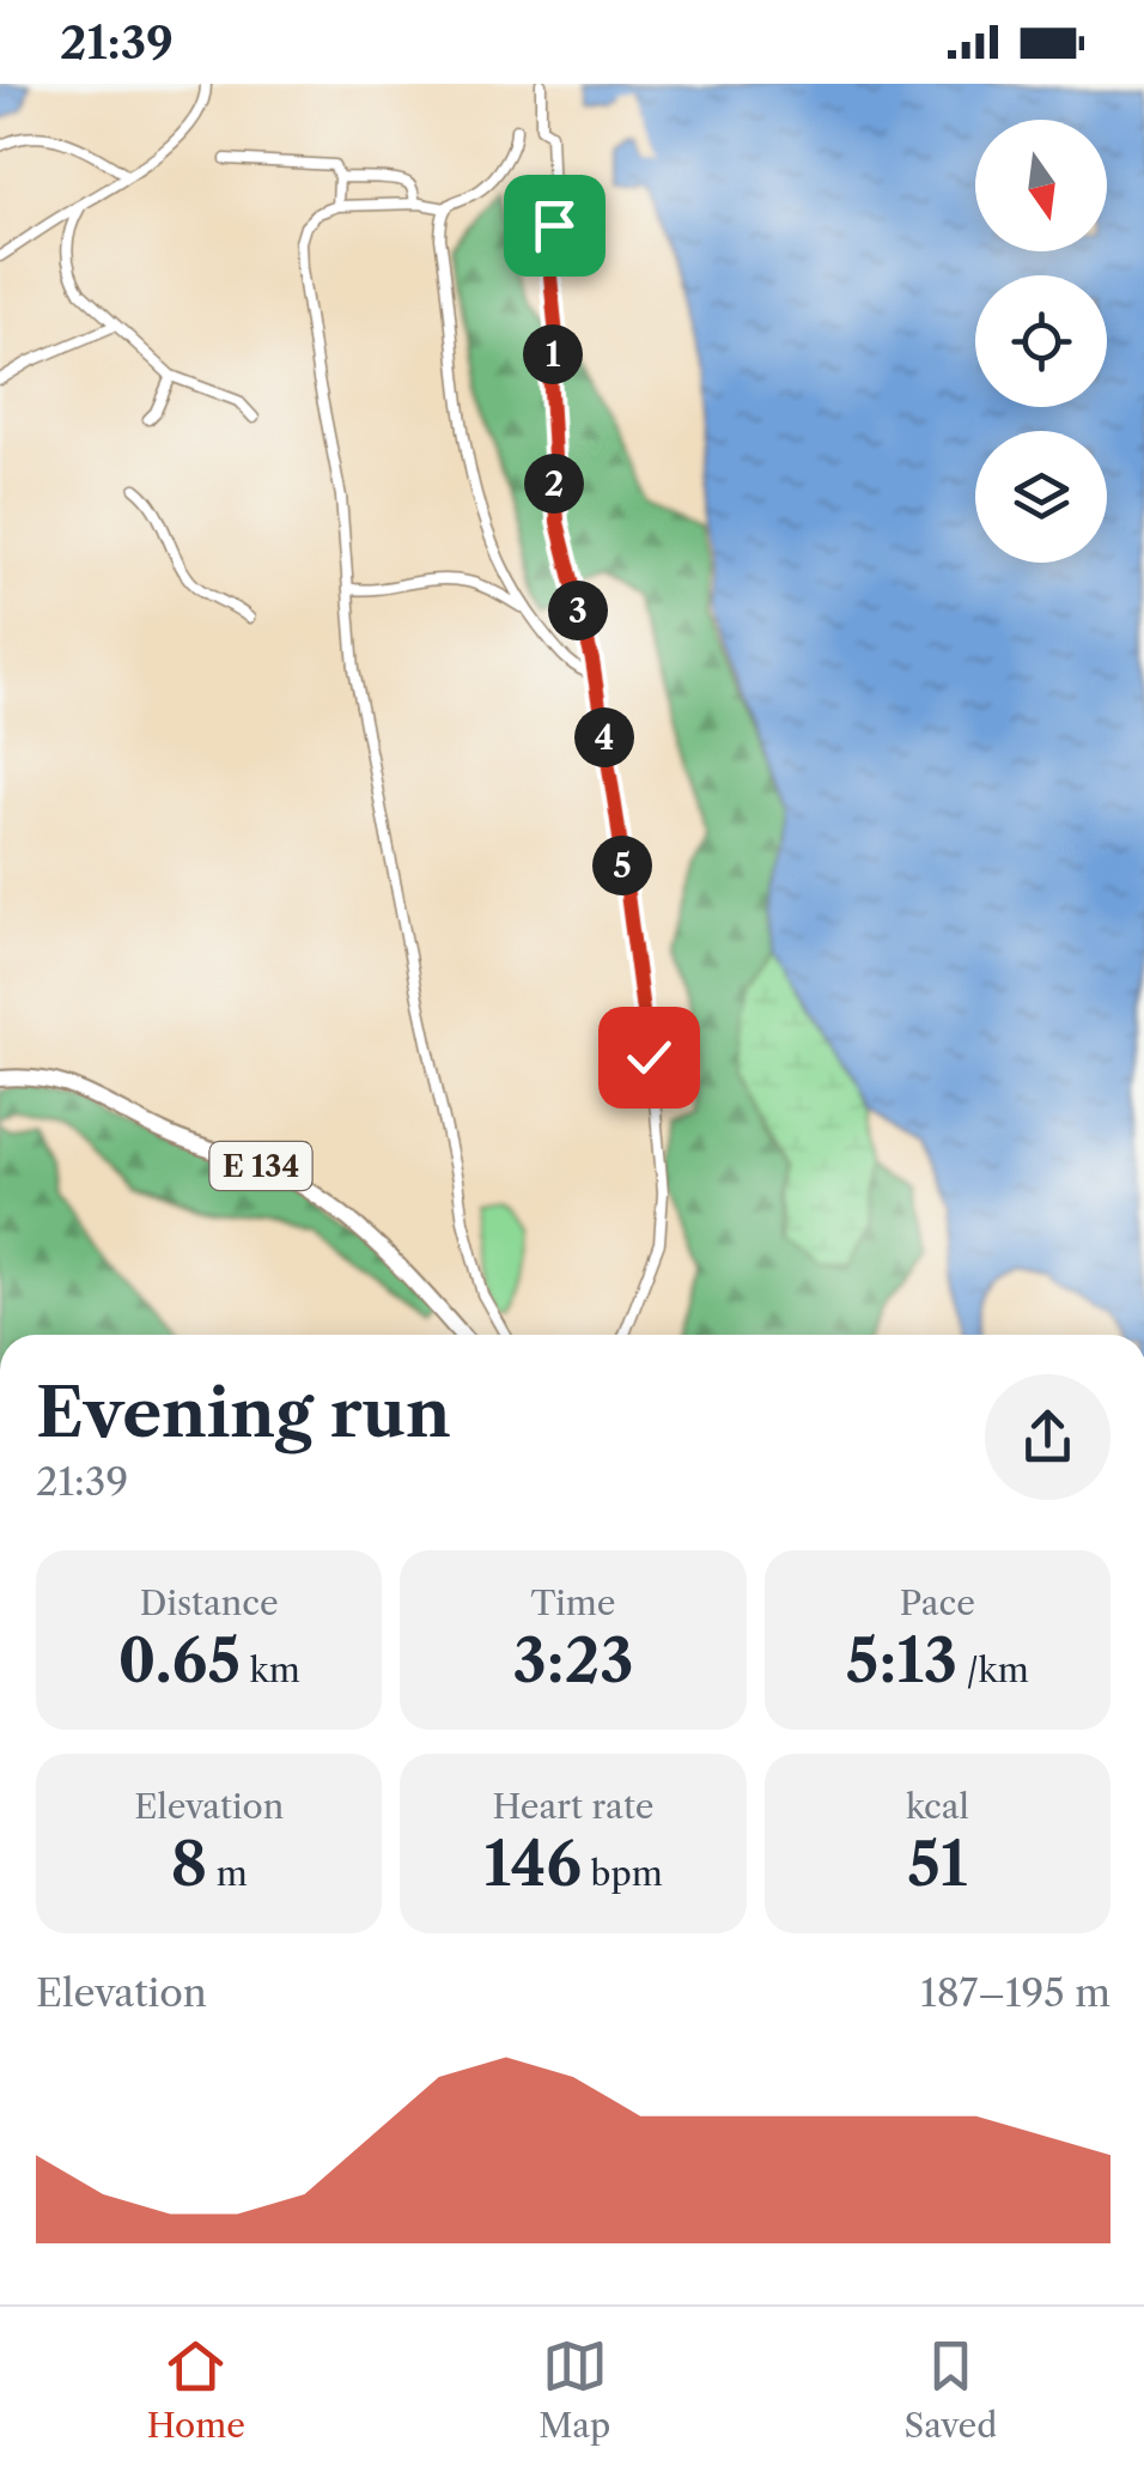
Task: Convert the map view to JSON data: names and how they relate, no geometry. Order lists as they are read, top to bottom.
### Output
{
  "streets": {
    "highway": ["E 134"]
  },
  "north": "bottom",
  "page": {
    "status": "21:39",
    "pins": [
      "1",
      "2",
      "3",
      "4",
      "5"
    ],
    "heading": ["Evening run", "21:39"],
    "stats": [
      ["Distance", "0.65 km"],
      ["Time", "3:23"],
      ["Pace", "5:13 /km"],
      ["Elevation", "8 m"],
      ["Heart rate", "146 bpm"],
      ["kcal", "51"]
    ],
    "chart": ["Elevation", "187–195 m"],
    "tabs": ["Home", "Map", "Saved"]
  }
}
